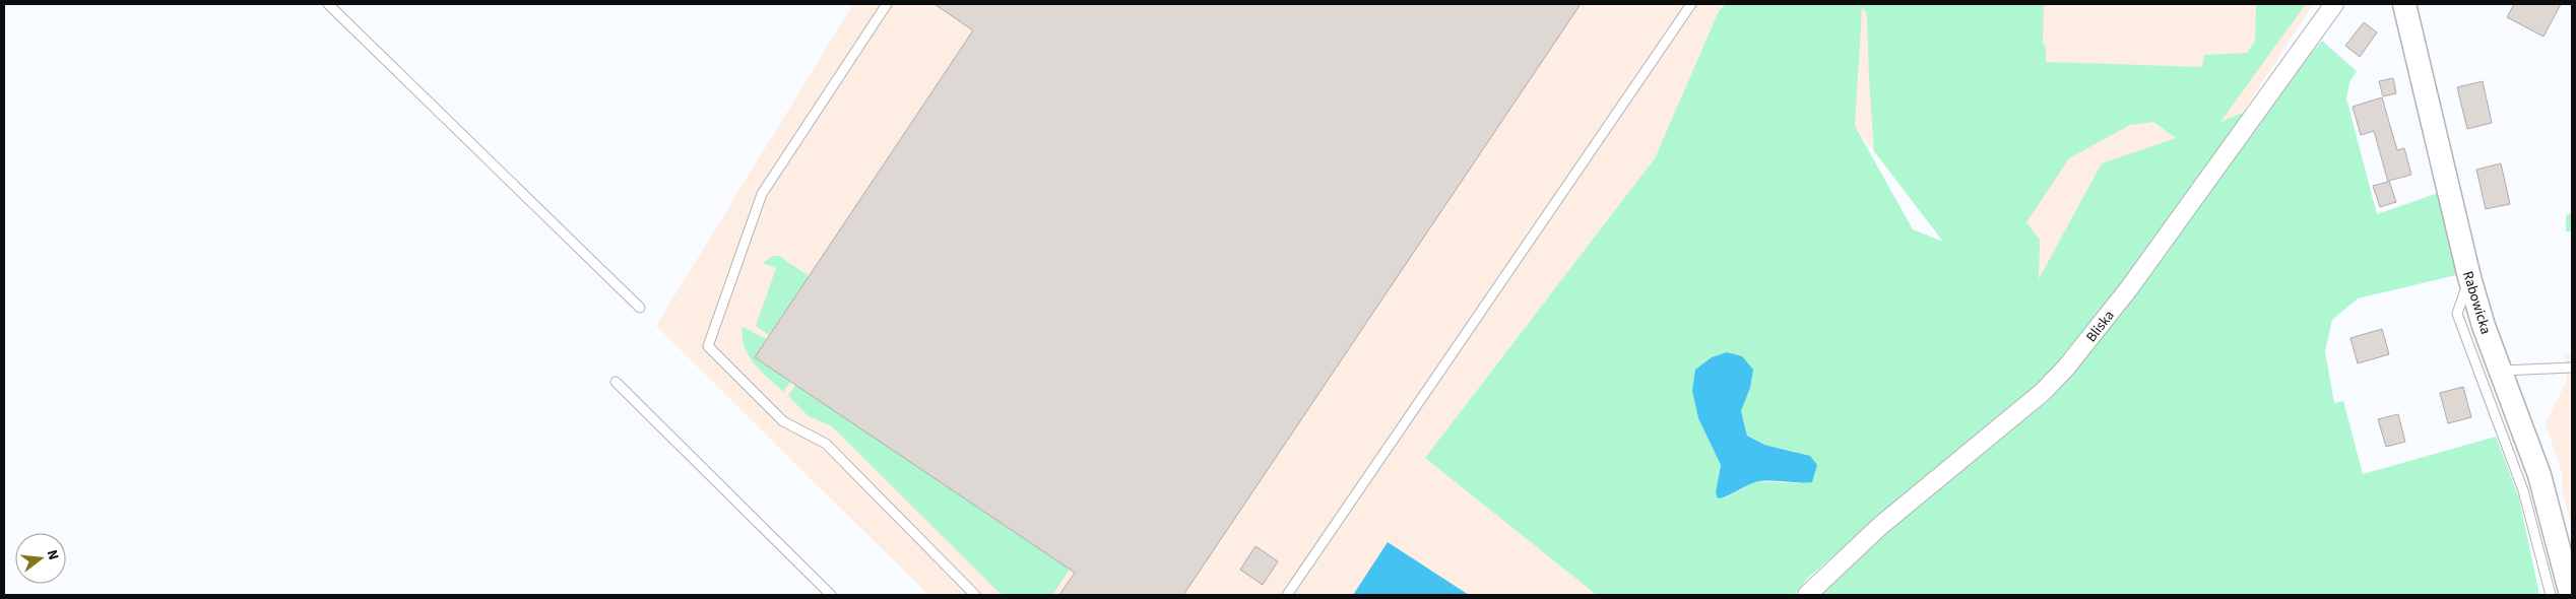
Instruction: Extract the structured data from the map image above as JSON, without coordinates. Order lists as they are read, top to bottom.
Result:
{
  "streets": {
    "street": ["Rabowicka", "Bliska"]
  },
  "north": "right"
}
